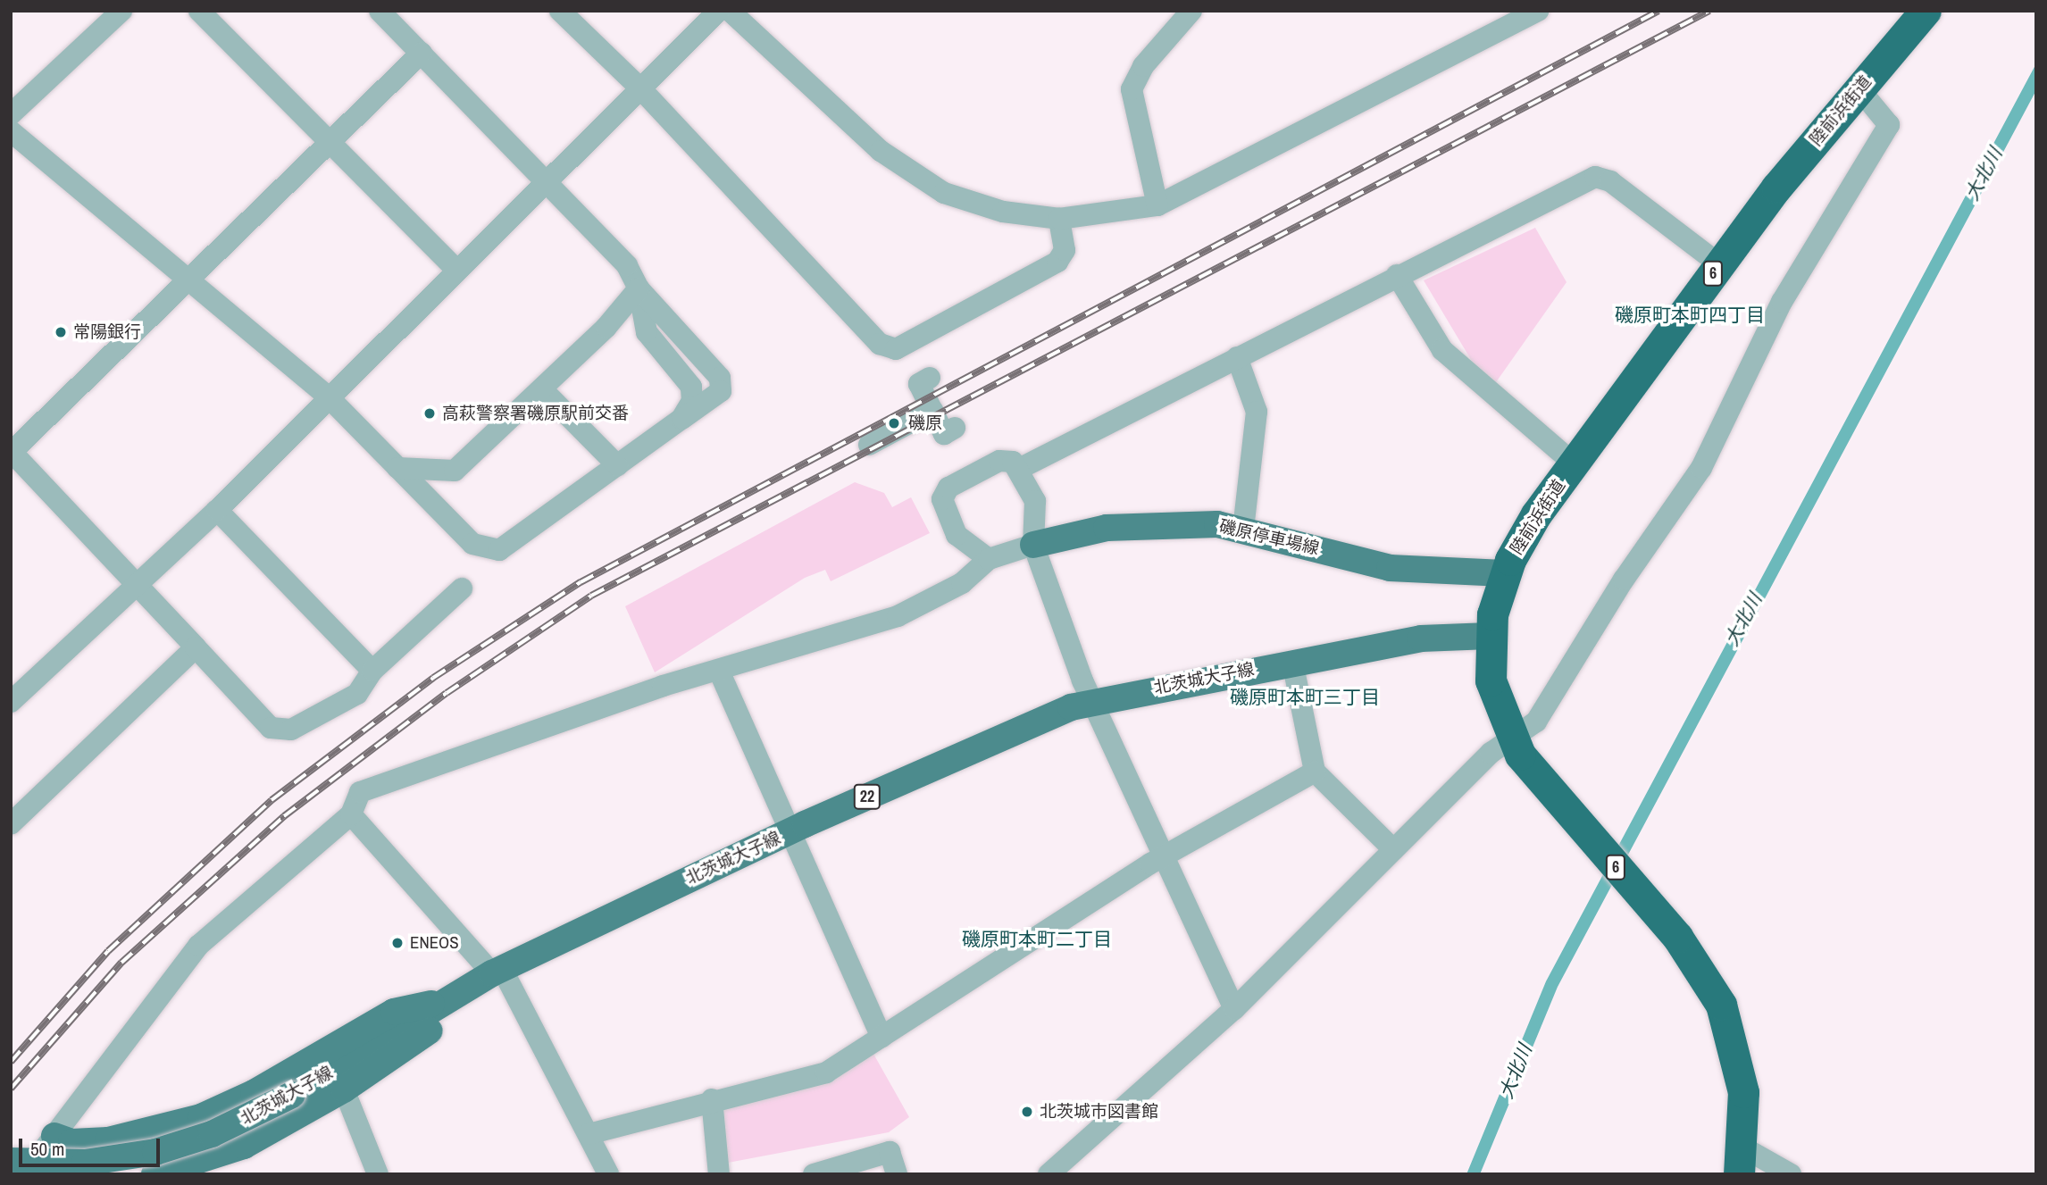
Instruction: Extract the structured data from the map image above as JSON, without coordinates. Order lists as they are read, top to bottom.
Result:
{
  "streets": {
    "highway": ["陸前浜街道", "6"],
    "main road": ["磯原停車場線", "北茨城大子線", "22"]
  },
  "crossings": [
    ["陸前浜街道", "磯原停車場線"],
    ["陸前浜街道", "北茨城大子線"]
  ],
  "districts": ["磯原町本町四丁目", "磯原町本町三丁目", "磯原町本町二丁目"],
  "water": ["大北川"],
  "places": [
    "常陽銀行",
    "高萩警察署磯原駅前交番",
    "磯原",
    "ENEOS",
    "北茨城市図書館"
  ],
  "scale_bar": "50 m"
}
